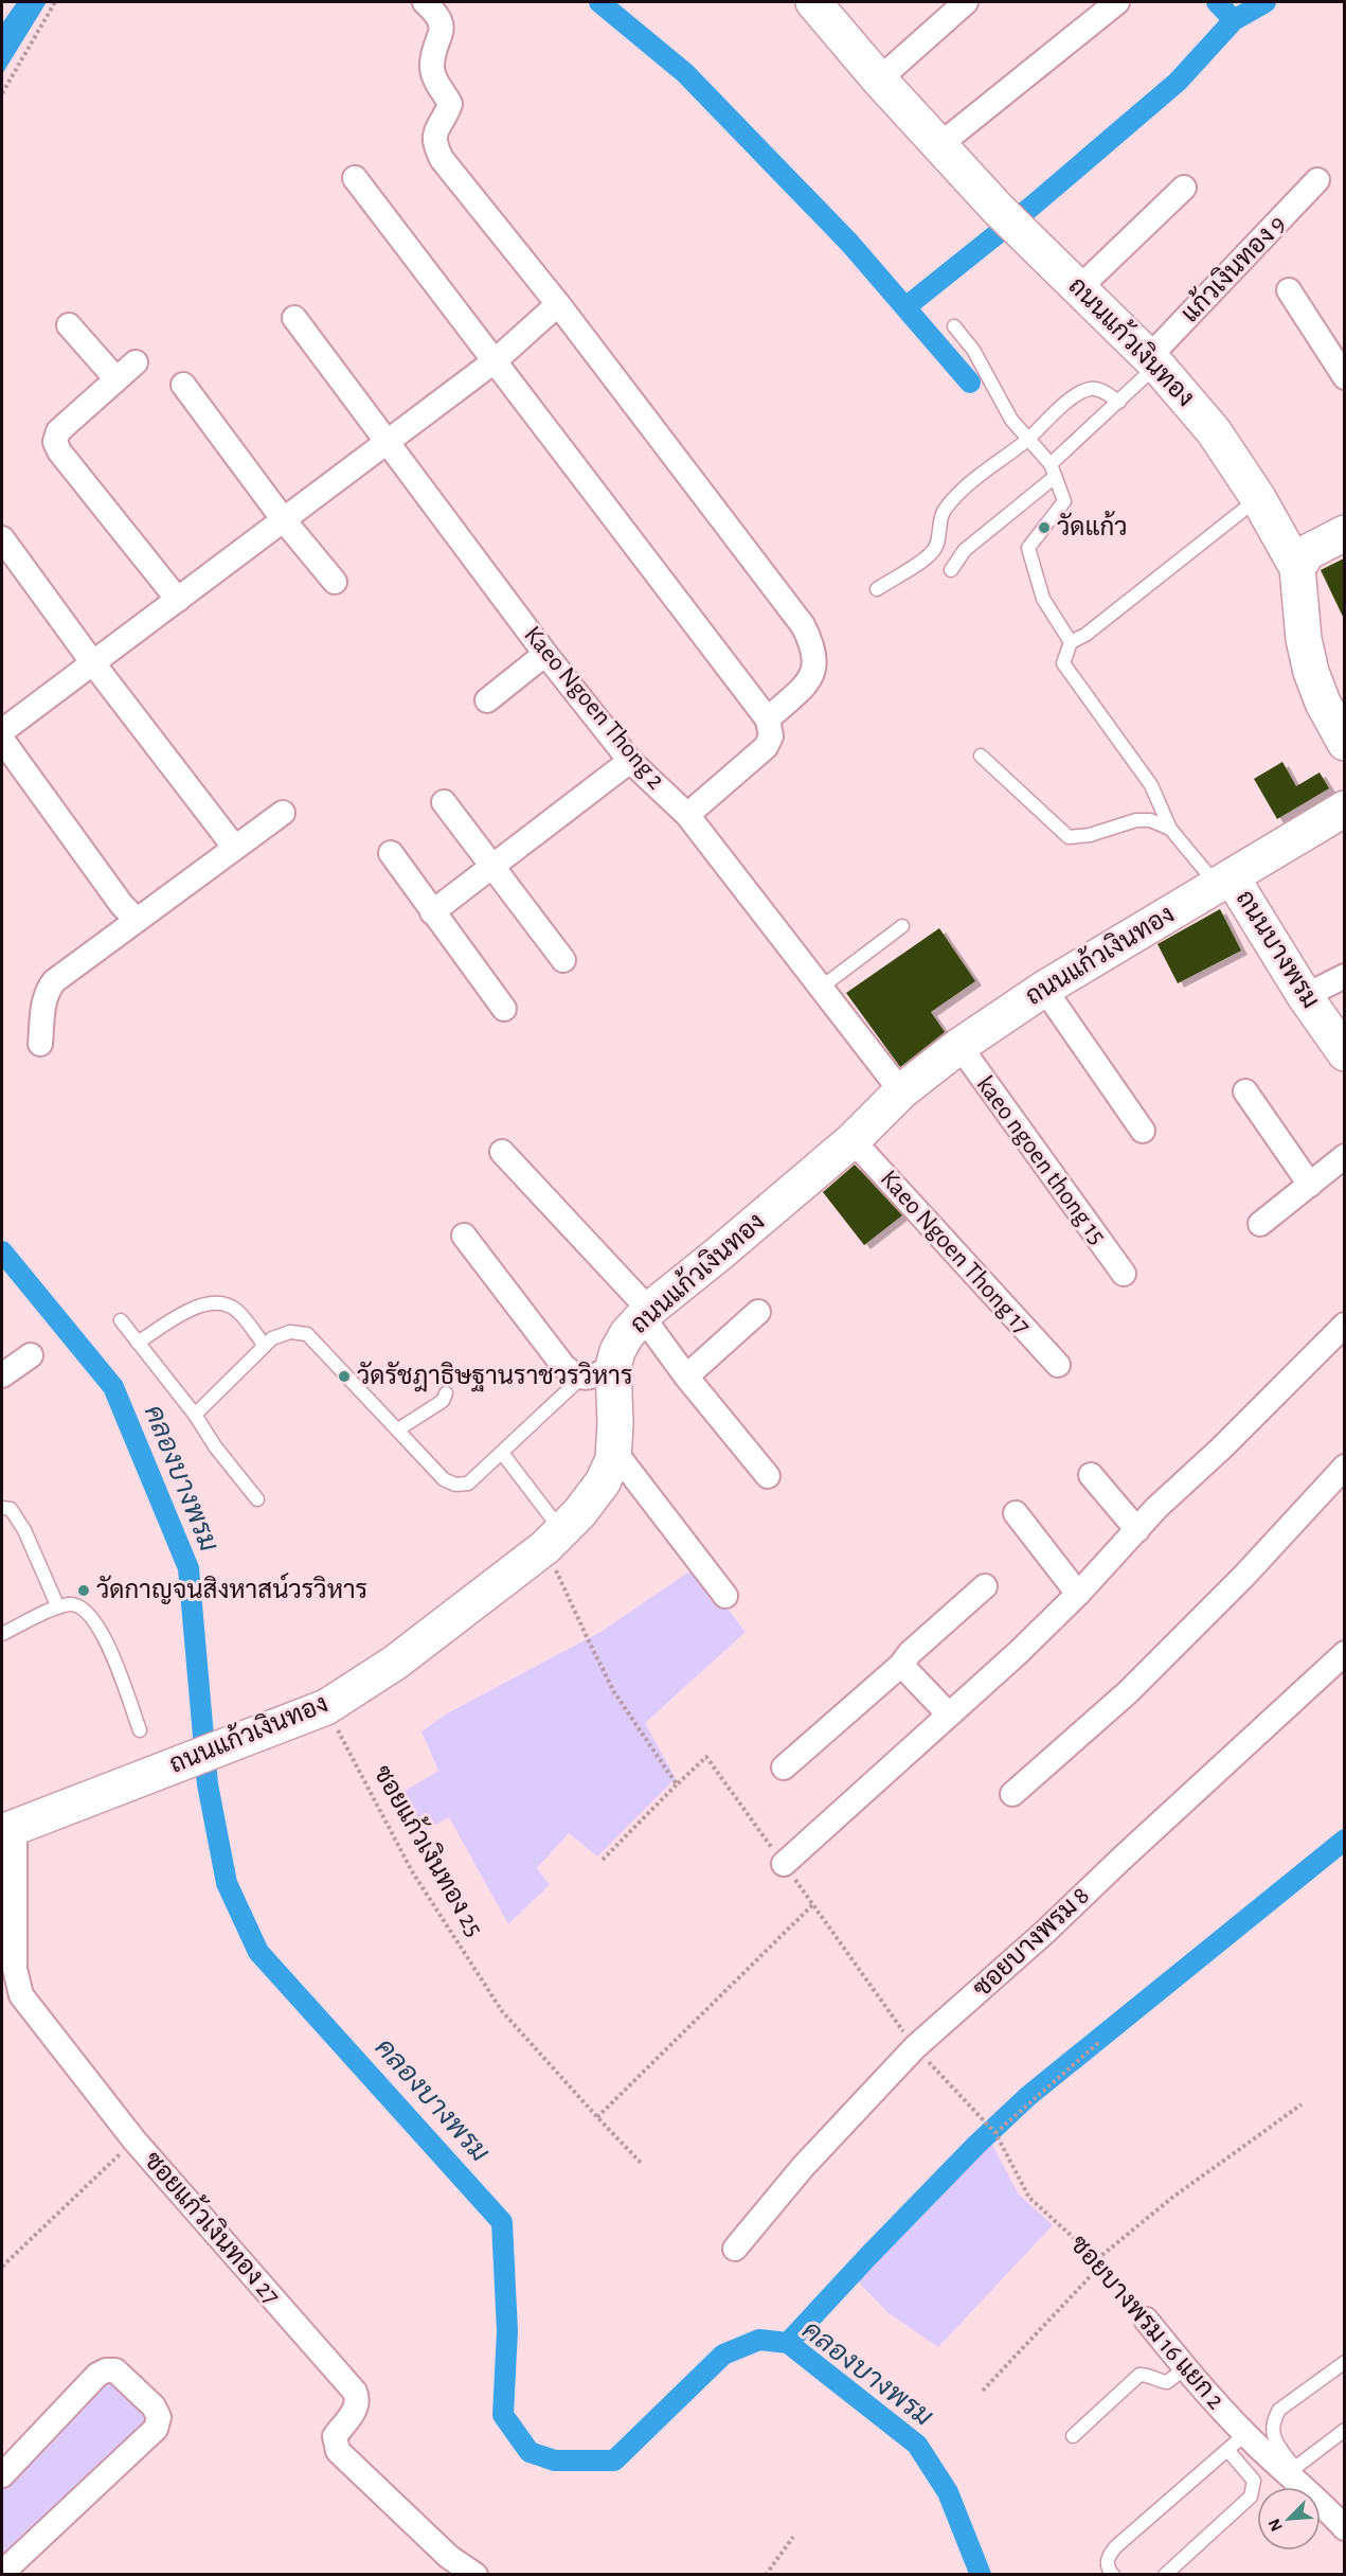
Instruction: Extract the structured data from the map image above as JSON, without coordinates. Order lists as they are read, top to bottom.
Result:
{
  "streets": {
    "street": [
      "แก้วเงินทอง 9",
      "ถนนแก้วเงินทอง",
      "Kaeo Ngoen Thong 2",
      "ถนนบางพรม",
      "kaeo ngoen thong 15",
      "Kaeo Ngoen Thong 17",
      "ซอยบางพรม 8",
      "ซอยแก้วเงินทอง 27",
      "ซอยบางพรม 16 แยก 2"
    ],
    "path": ["ซอยแก้วเงินทอง 25"]
  },
  "crossings": [
    ["แก้วเงินทอง 9", "ถนนแก้วเงินทอง"],
    ["ถนนแก้วเงินทอง", "Kaeo Ngoen Thong 2"],
    ["ถนนแก้วเงินทอง", "ถนนบางพรม"],
    ["ถนนแก้วเงินทอง", "kaeo ngoen thong 15"],
    ["ถนนแก้วเงินทอง", "Kaeo Ngoen Thong 17"],
    ["ถนนแก้วเงินทอง", "ซอยแก้วเงินทอง 25"],
    ["ถนนแก้วเงินทอง", "ซอยแก้วเงินทอง 27"],
    ["ซอยบางพรม 8", "ซอยบางพรม 16 แยก 2"]
  ],
  "water": ["คลองบางพรม"],
  "places": ["วัดแก้ว", "วัดรัชฎาธิษฐานราชวรวิหาร", "วัดกาญจนสิงหาสน์วรวิหาร"],
  "north": "bottom left"
}
